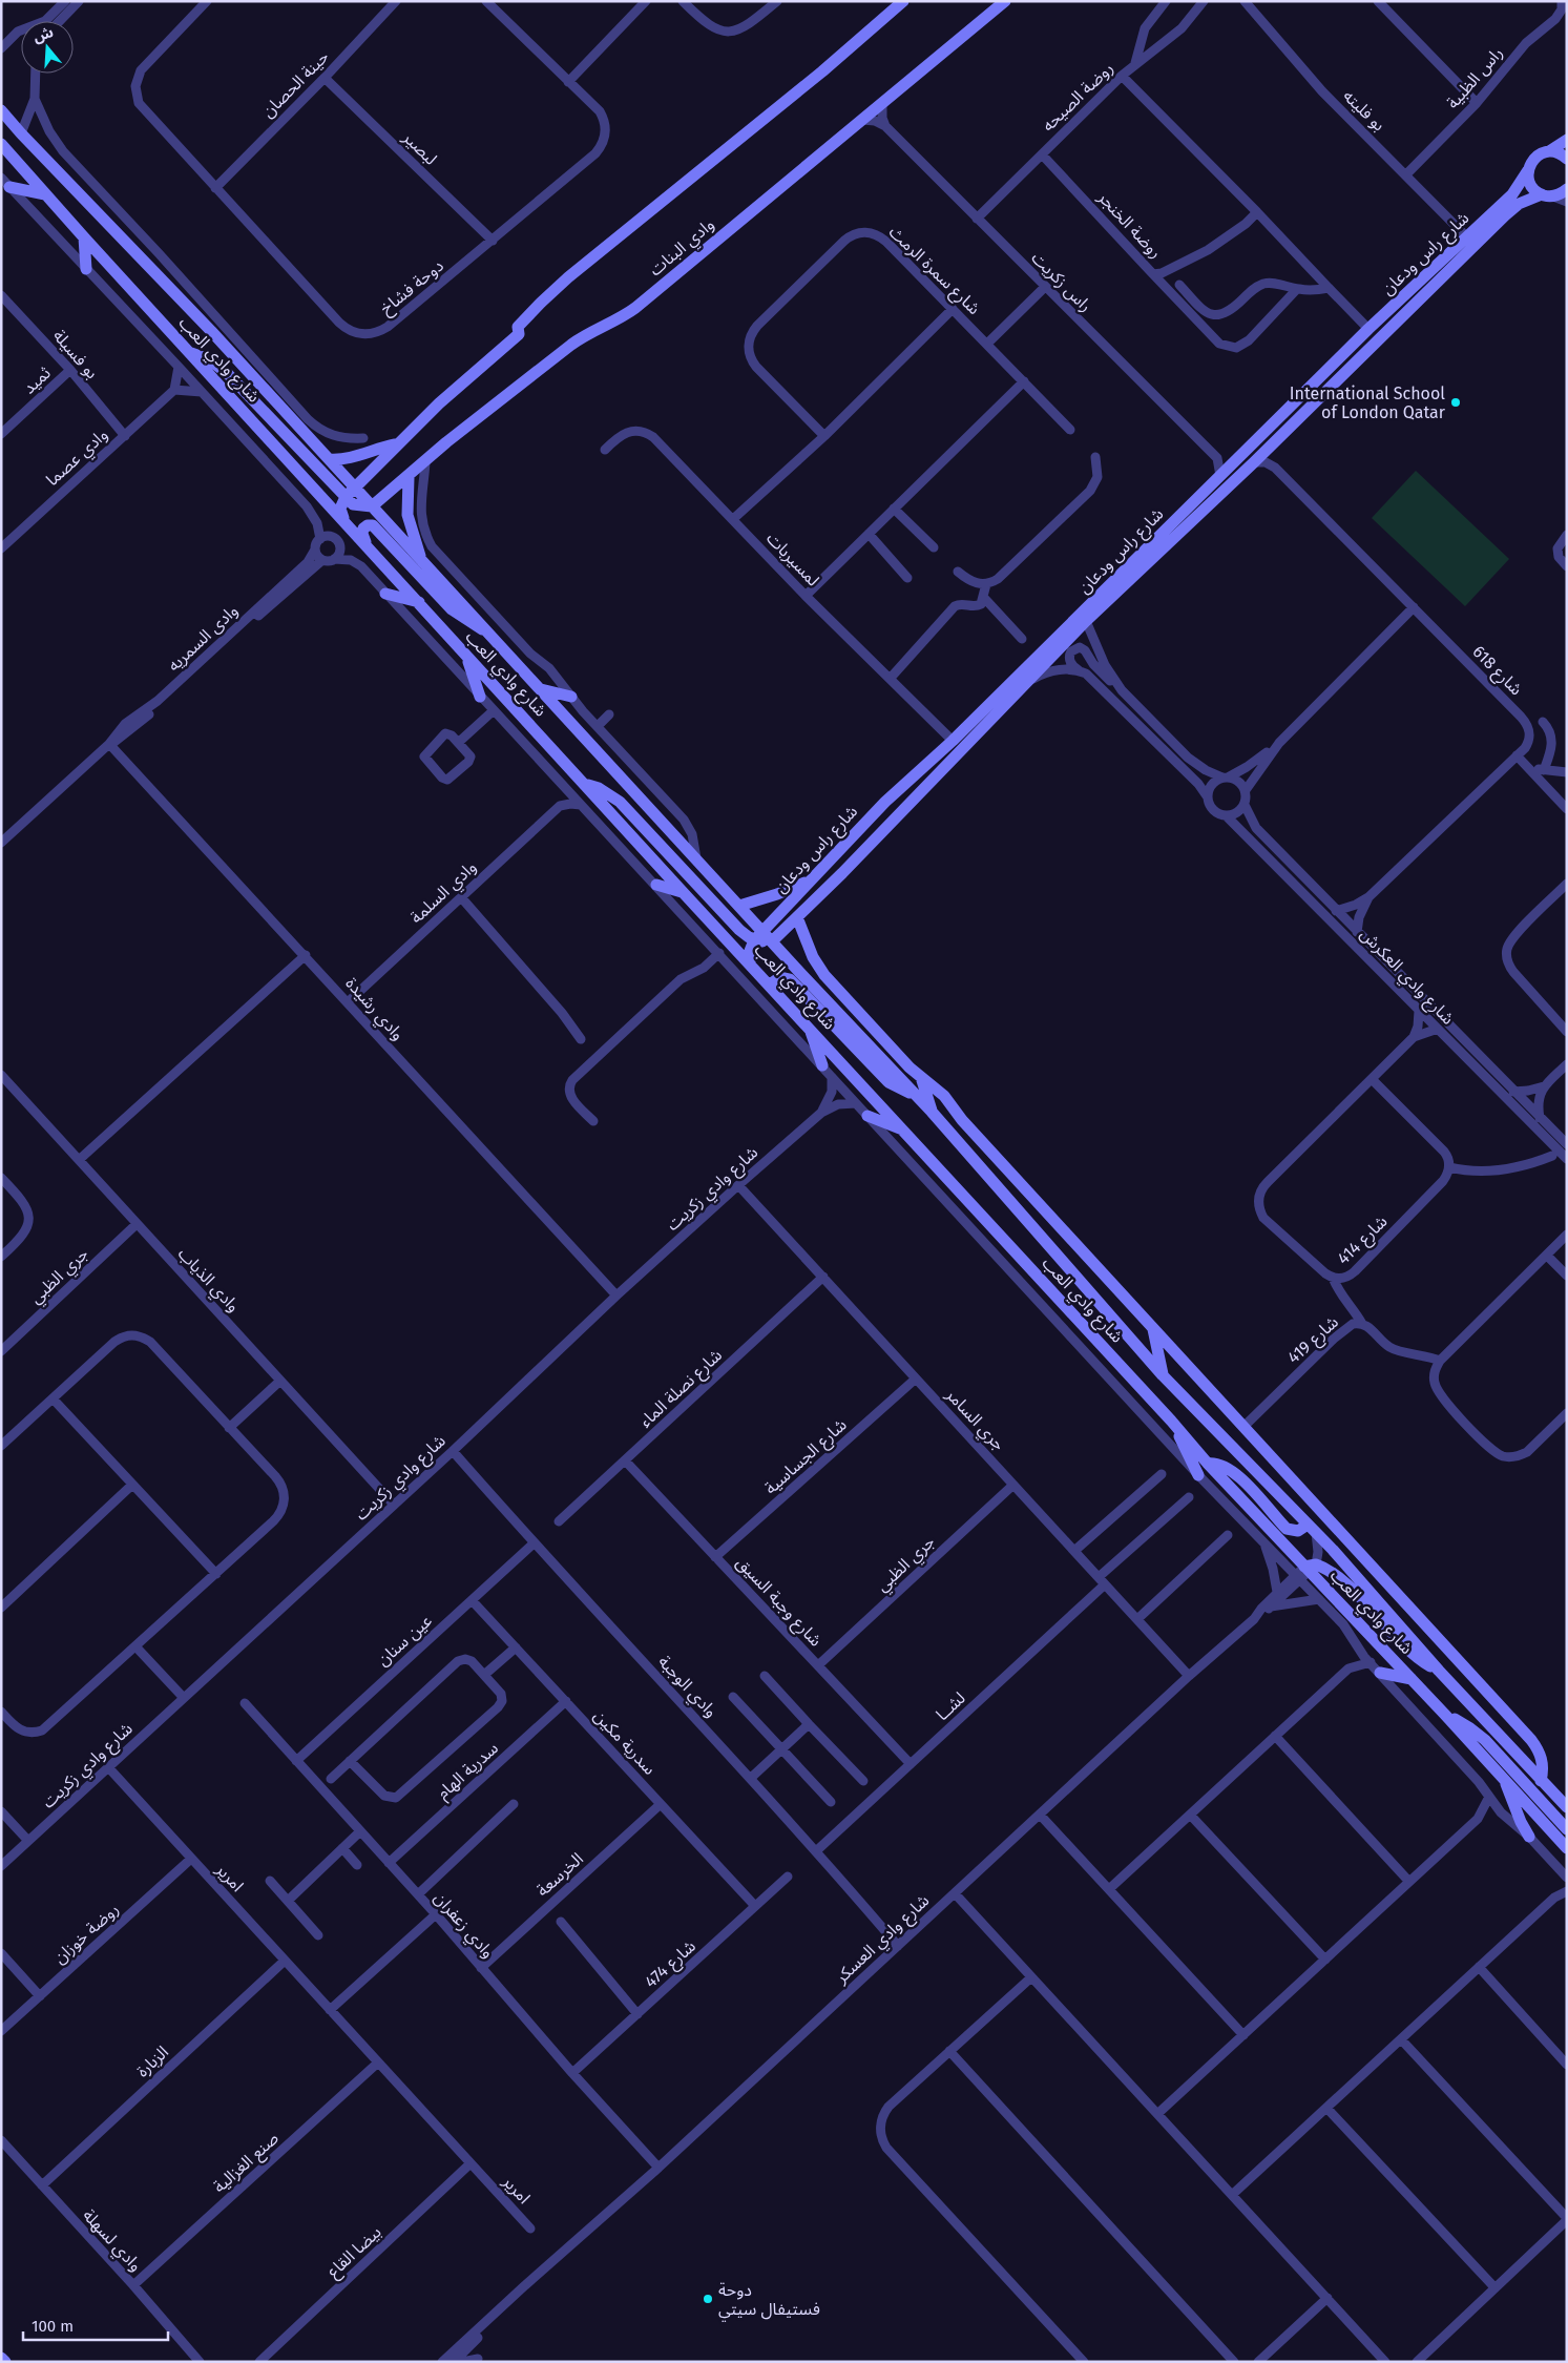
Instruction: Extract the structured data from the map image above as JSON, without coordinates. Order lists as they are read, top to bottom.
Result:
{
  "streets": {
    "street": [
      "راس الظبية",
      "حينة الحصان",
      "روضة الصيحه",
      "بو فليته",
      "لبصير",
      "روضة الخنجر",
      "وادي البنات",
      "شارع راس ودعان",
      "شارع سمرة الرمث",
      "راس زكريت",
      "دوحة فشاخ",
      "بو فسيلة",
      "شارع وادي العب",
      "ثميد",
      "وادي عصما",
      "لمسيربات",
      "وادى السمريه",
      "شارع 618",
      "وادي السلمة",
      "شارع وادي العكرش",
      "وادي رشيدة",
      "شارع وادي زكريت",
      "شارع 414",
      "جري الظبي",
      "وادي الذياب",
      "شارع 419",
      "شارع نصلة الماء",
      "جري السامر",
      "شارع الجساسية",
      "شارع وجبة السيق",
      "عين سنان",
      "وادي الوجبة",
      "لشــا",
      "سدرية مكين",
      "سدرية الهام",
      "الخرسعة",
      "امرير",
      "وادي زعفران",
      "روضة خوزان",
      "شارع وادي العسكر",
      "شارع 474",
      "الزبارة",
      "صنع الغزالية",
      "وادي لسهلة",
      "بيضا القاع"
    ]
  },
  "crossings": [
    ["راس الظبية", "بو فليته"],
    ["حينة الحصان", "لبصير"],
    ["حينة الحصان", "دوحة فشاخ"],
    ["روضة الصيحه", "روضة الخنجر"],
    ["روضة الصيحه", "راس زكريت"],
    ["بو فليته", "شارع راس ودعان"],
    ["لبصير", "دوحة فشاخ"],
    ["وادي البنات", "شارع وادي العب"],
    ["شارع راس ودعان", "شارع وادي العب"],
    ["شارع راس ودعان", "لمسيربات"],
    ["بو فسيلة", "ثميد"],
    ["بو فسيلة", "وادي عصما"],
    ["شارع وادي العب", "شارع 419"],
    ["شارع وادي العب", "شارع وادي العسكر"],
    ["وادى السمريه", "وادي رشيدة"],
    ["شارع 618", "شارع وادي العكرش"],
    ["وادي السلمة", "وادي رشيدة"],
    ["شارع وادي العكرش", "شارع 414"],
    ["وادي رشيدة", "شارع وادي زكريت"],
    ["شارع وادي زكريت", "وادي الذياب"],
    ["شارع وادي زكريت", "جري السامر"],
    ["شارع وادي زكريت", "وادي الوجبة"],
    ["شارع وادي زكريت", "امرير"],
    ["جري الظبي", "وادي الذياب"],
    ["جري الظبي", "جري السامر"],
    ["جري الظبي", "شارع وجبة السيق"],
    ["شارع نصلة الماء", "جري السامر"],
    ["شارع نصلة الماء", "شارع وجبة السيق"],
    ["جري السامر", "شارع الجساسية"],
    ["جري السامر", "لشــا"],
    ["جري السامر", "شارع وادي العسكر"],
    ["شارع الجساسية", "شارع وجبة السيق"],
    ["شارع وجبة السيق", "لشــا"],
    ["عين سنان", "وادي الوجبة"],
    ["عين سنان", "سدرية مكين"],
    ["عين سنان", "وادي زعفران"],
    ["وادي الوجبة", "لشــا"],
    ["وادي الوجبة", "شارع وادي العسكر"],
    ["سدرية مكين", "سدرية الهام"],
    ["سدرية مكين", "الخرسعة"],
    ["سدرية مكين", "شارع 474"],
    ["سدرية الهام", "وادي زعفران"],
    ["الخرسعة", "وادي زعفران"],
    ["امرير", "روضة خوزان"],
    ["امرير", "الزبارة"],
    ["امرير", "صنع الغزالية"],
    ["امرير", "بيضا القاع"],
    ["وادي زعفران", "شارع وادي العسكر"],
    ["وادي زعفران", "شارع 474"],
    ["الزبارة", "وادي لسهلة"],
    ["صنع الغزالية", "وادي لسهلة"]
  ],
  "places": ["International School of London Qatar", "دوحة فستيفال سيتي"],
  "scale_bar": "100 m",
  "north": "top"
}
